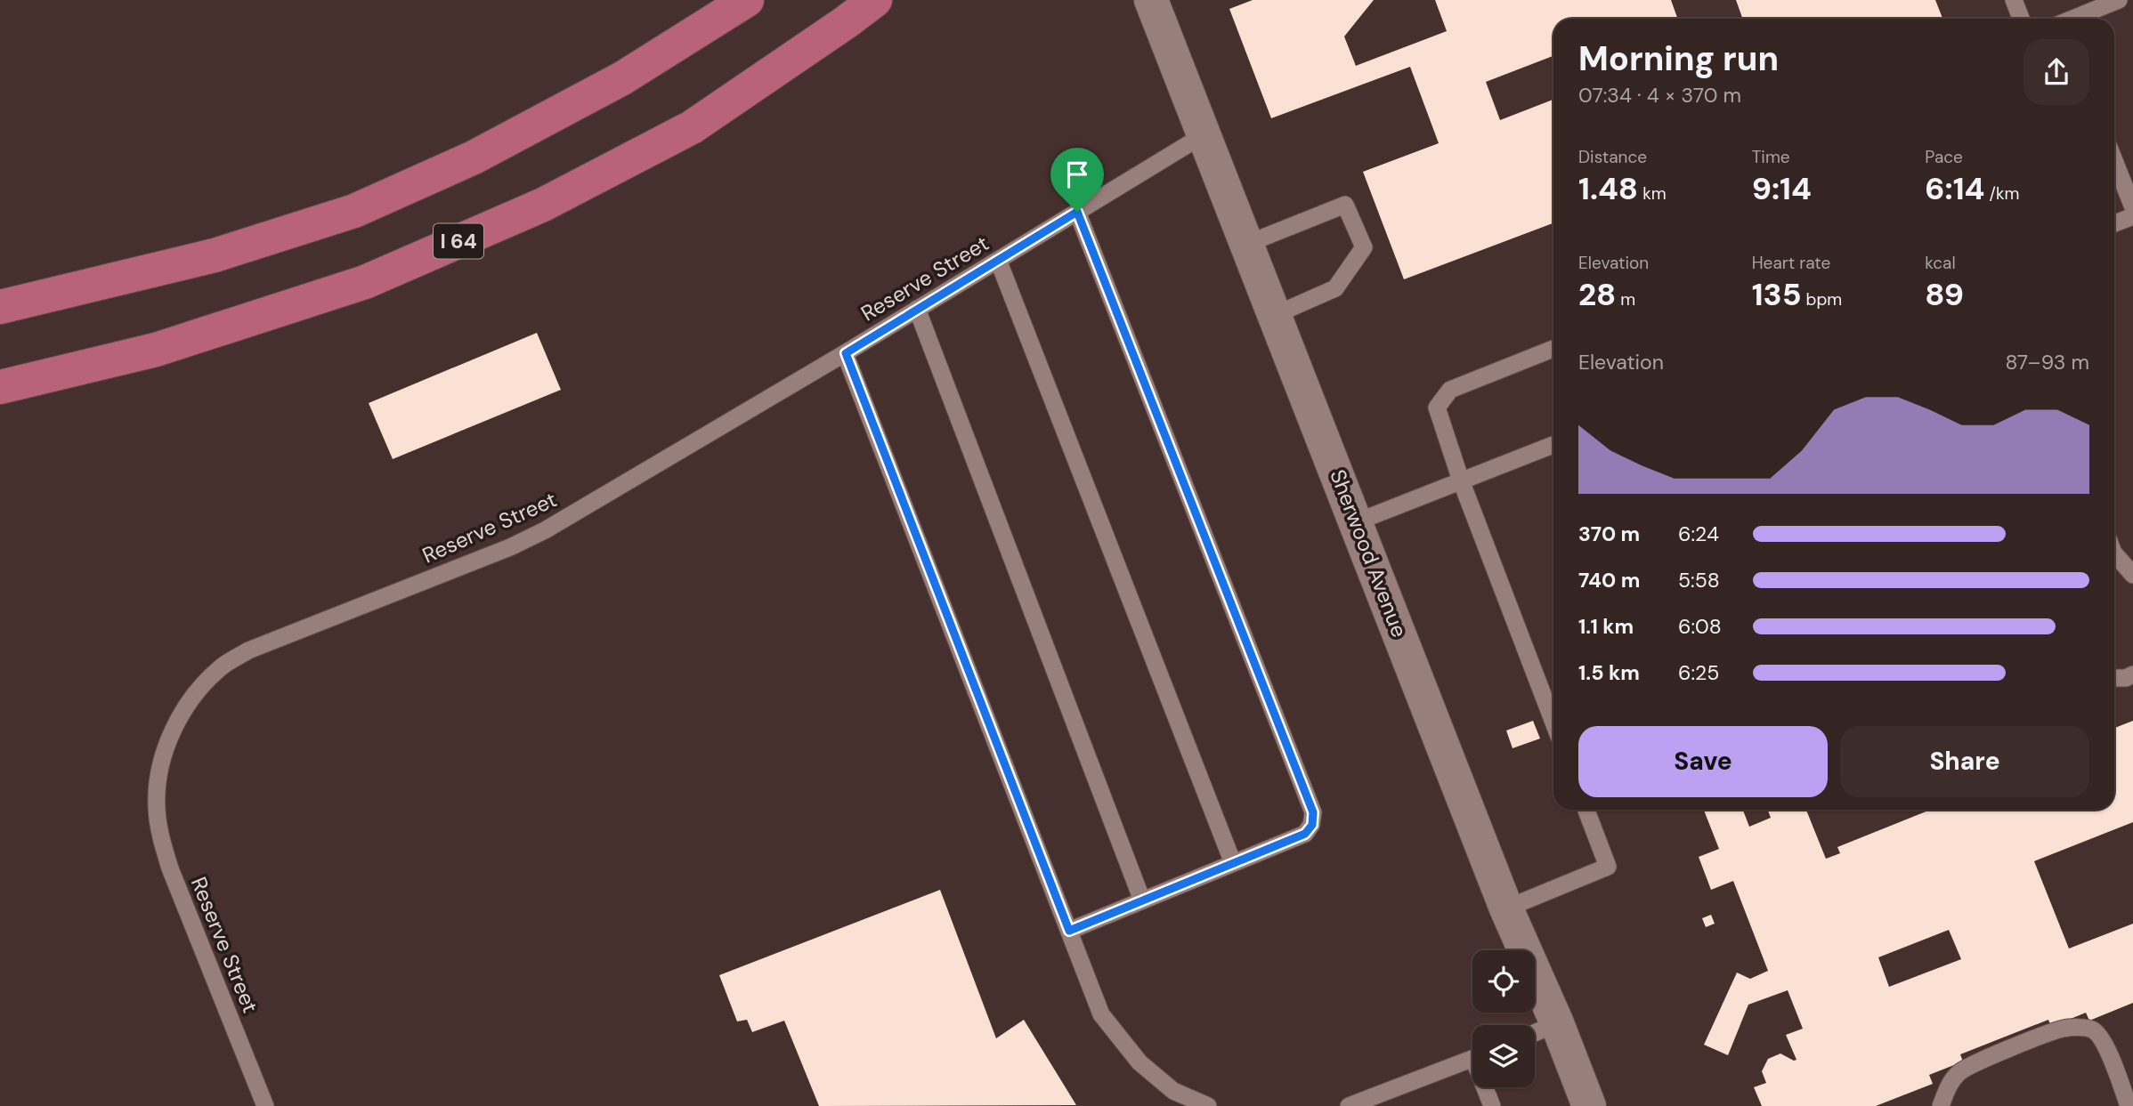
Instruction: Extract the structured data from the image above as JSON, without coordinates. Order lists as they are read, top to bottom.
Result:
{
  "streets": {
    "highway": ["I 64"],
    "street": ["Sherwood Avenue"],
    "lane": ["Reserve Street"]
  },
  "crossings": [
    ["Reserve Street", "Sherwood Avenue"]
  ],
  "page": {
    "heading": ["Morning run", "07:34 · 4 × 370 m"],
    "stats": [
      ["Distance", "1.48 km"],
      ["Time", "9:14"],
      ["Pace", "6:14 /km"],
      ["Elevation", "28 m"],
      ["Heart rate", "135 bpm"],
      ["kcal", "89"]
    ],
    "chart": ["Elevation", "87–93 m"],
    "list": [
      {
        "name": "370 m",
        "note": "6:24"
      },
      {
        "name": "740 m",
        "note": "5:58"
      },
      {
        "name": "1.1 km",
        "note": "6:08"
      },
      {
        "name": "1.5 km",
        "note": "6:25"
      }
    ],
    "buttons": ["Save", "Share"]
  }
}
